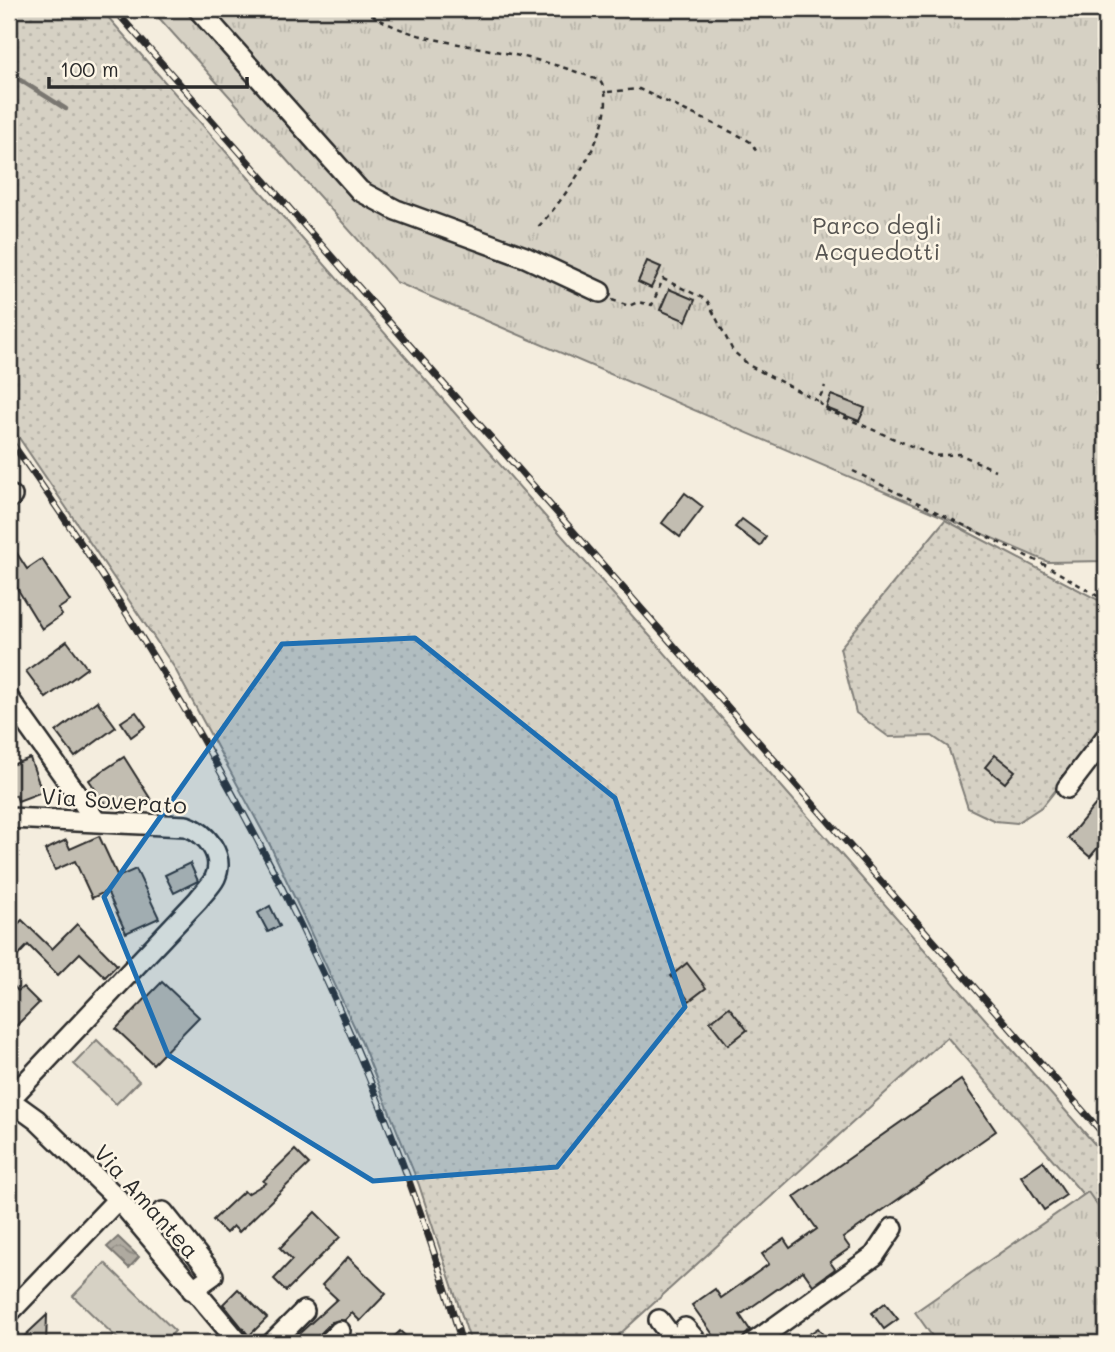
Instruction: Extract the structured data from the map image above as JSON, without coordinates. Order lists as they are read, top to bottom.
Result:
{
  "streets": {
    "street": ["Via Soverato", "Via Amantea"]
  },
  "crossings": [
    ["Via Soverato", "Via Amantea"]
  ],
  "parks": ["Parco degli Acquedotti"],
  "scale_bar": "100 m"
}
